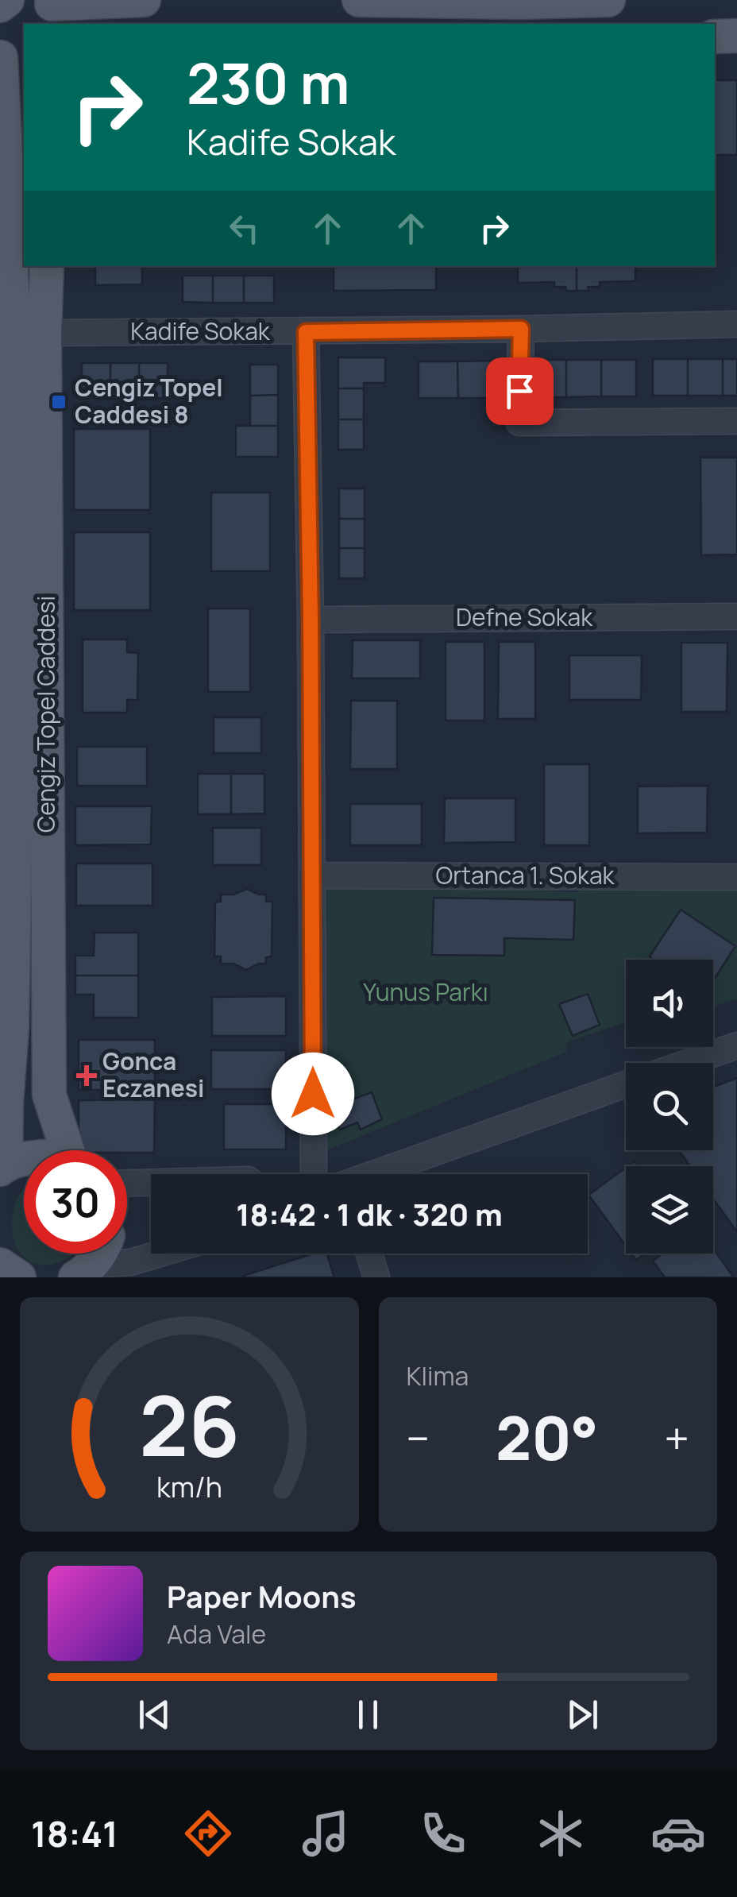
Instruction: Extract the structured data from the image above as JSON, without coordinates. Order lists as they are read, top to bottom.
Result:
{
  "streets": {
    "main road": ["Cengiz Topel Caddesi"],
    "street": ["Kadife Sokak", "Defne Sokak", "Ortanca 1. Sokak"]
  },
  "crossings": [
    ["Kadife Sokak", "Cengiz Topel Caddesi"]
  ],
  "parks": ["Yunus Parkı"],
  "places": {
    "transit": ["Cengiz Topel Caddesi 8"],
    "health": ["Gonca Eczanesi"]
  },
  "page": {
    "turn": ["230 m", "Kadife Sokak"],
    "limit": "30",
    "trip": "18:42 · 1 dk · 320 m",
    "tile": "Klima",
    "heat": ["−", "20°", "+"],
    "song": ["Paper Moons", "Ada Vale"],
    "tabs": "18:41",
    "gauge": ["26", "km/h"]
  }
}
